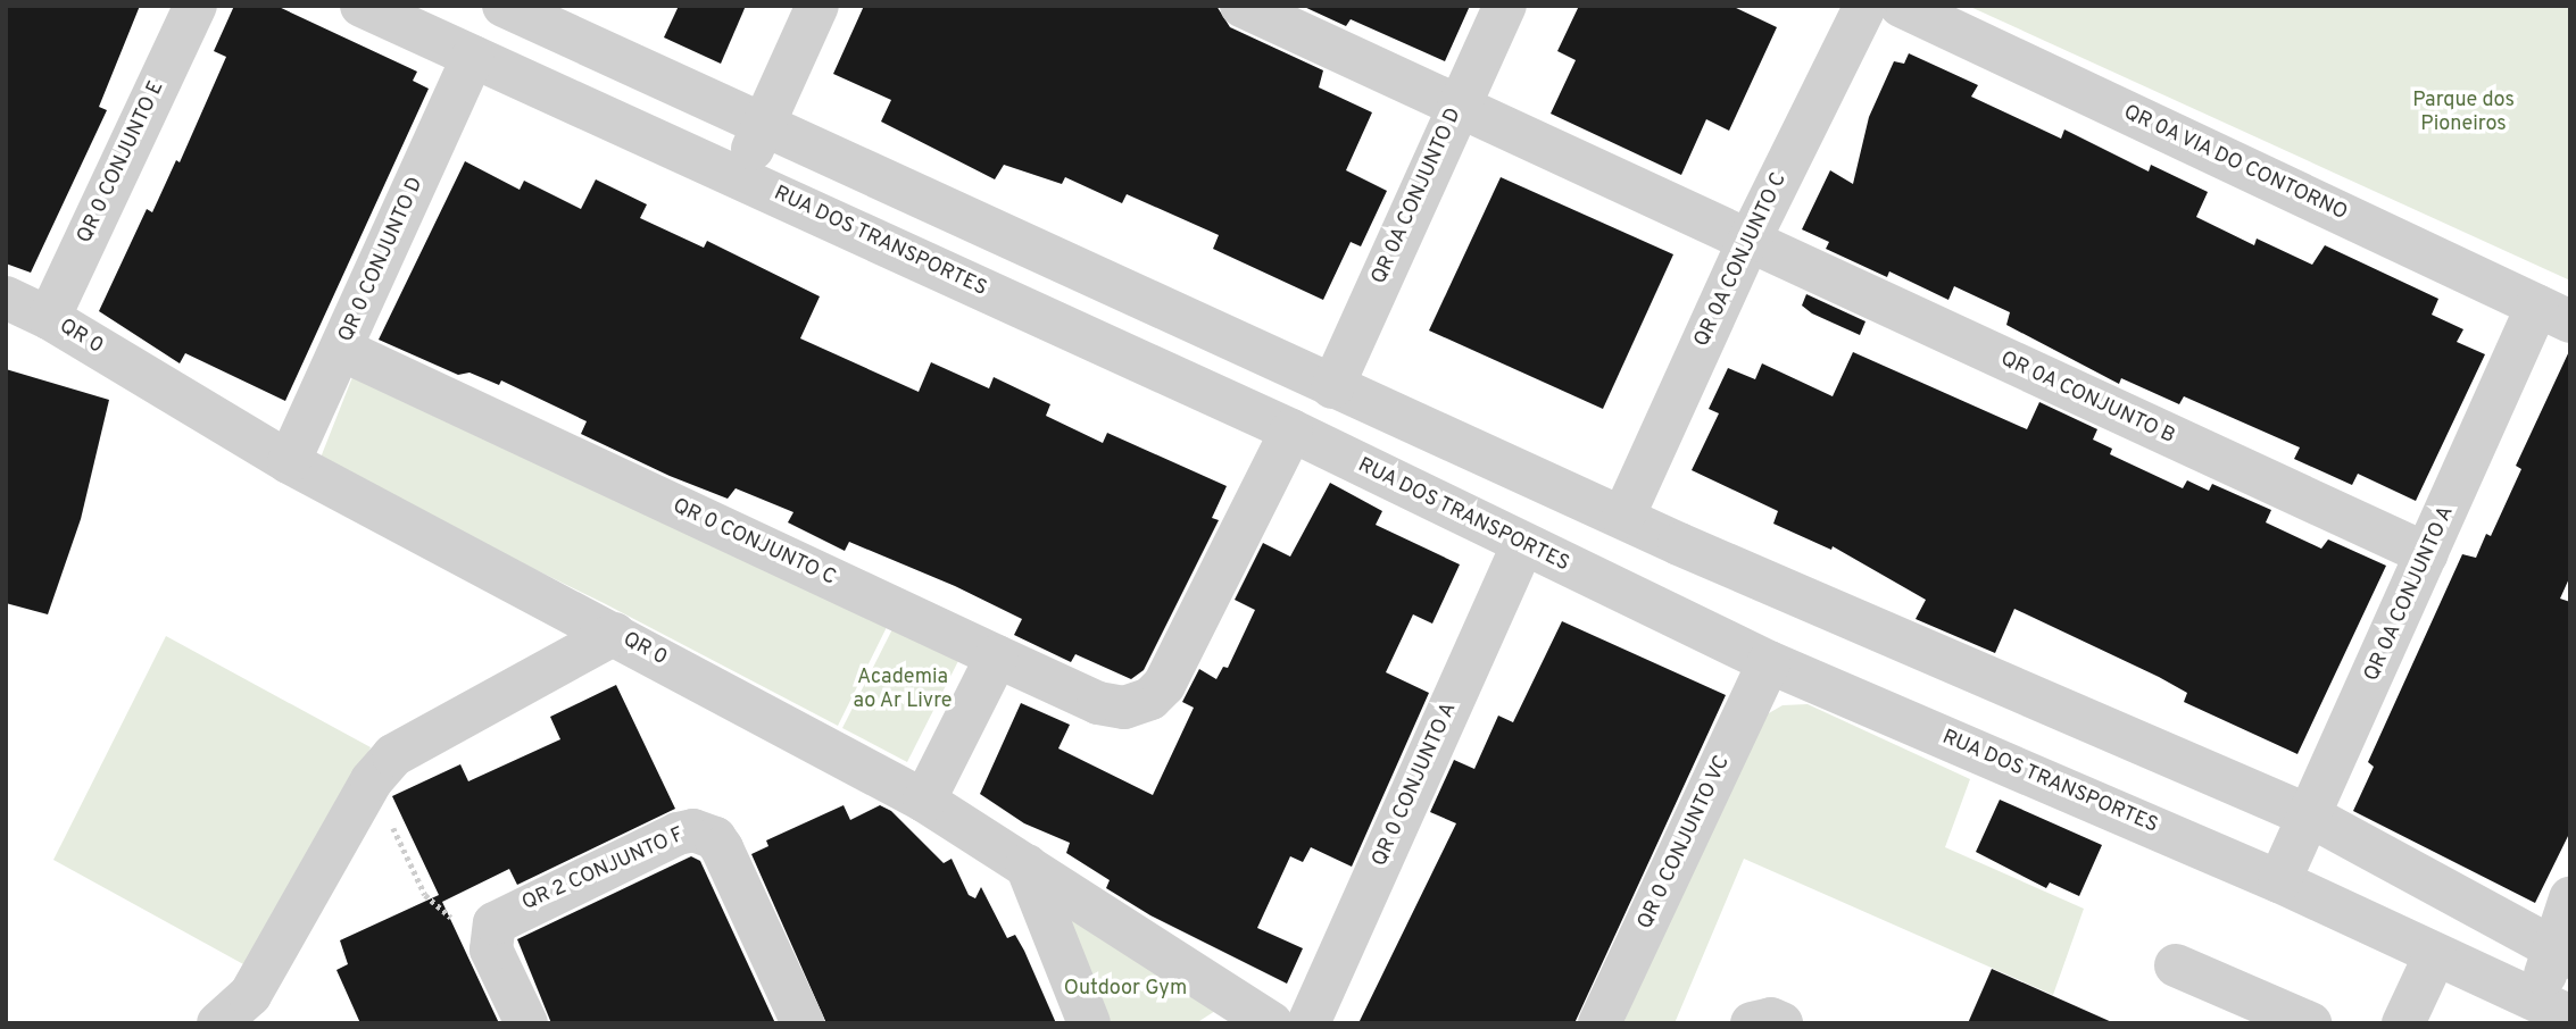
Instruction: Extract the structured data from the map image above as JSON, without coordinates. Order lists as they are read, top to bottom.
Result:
{
  "streets": {
    "street": [
      "QR 0 CONJUNTO E",
      "QR 0A VIA DO CONTORNO",
      "QR 0A CONJUNTO D",
      "RUA DOS TRANSPORTES",
      "QR 0 CONJUNTO D",
      "QR 0A CONJUNTO C",
      "QR 0",
      "QR 0A CONJUNTO B",
      "QR 0 CONJUNTO C",
      "QR 0A CONJUNTO A",
      "QR 0 CONJUNTO A",
      "QR 0 CONJUNTO VC",
      "QR 2 CONJUNTO F"
    ]
  },
  "crossings": [
    ["QR 0 CONJUNTO E", "QR 0"],
    ["QR 0A VIA DO CONTORNO", "QR 0A CONJUNTO A"],
    ["QR 0A CONJUNTO D", "QR 0A CONJUNTO B"],
    ["RUA DOS TRANSPORTES", "QR 0 CONJUNTO D"],
    ["RUA DOS TRANSPORTES", "QR 0 CONJUNTO C"],
    ["RUA DOS TRANSPORTES", "QR 0A CONJUNTO A"],
    ["RUA DOS TRANSPORTES", "QR 0 CONJUNTO A"],
    ["RUA DOS TRANSPORTES", "QR 0 CONJUNTO VC"],
    ["QR 0 CONJUNTO D", "QR 0"],
    ["QR 0 CONJUNTO D", "QR 0 CONJUNTO C"],
    ["QR 0A CONJUNTO C", "QR 0A CONJUNTO B"],
    ["QR 0A CONJUNTO B", "QR 0A CONJUNTO A"]
  ],
  "parks": ["Parque dos Pioneiros", "Academia ao Ar Livre", "Outdoor Gym"]
}
